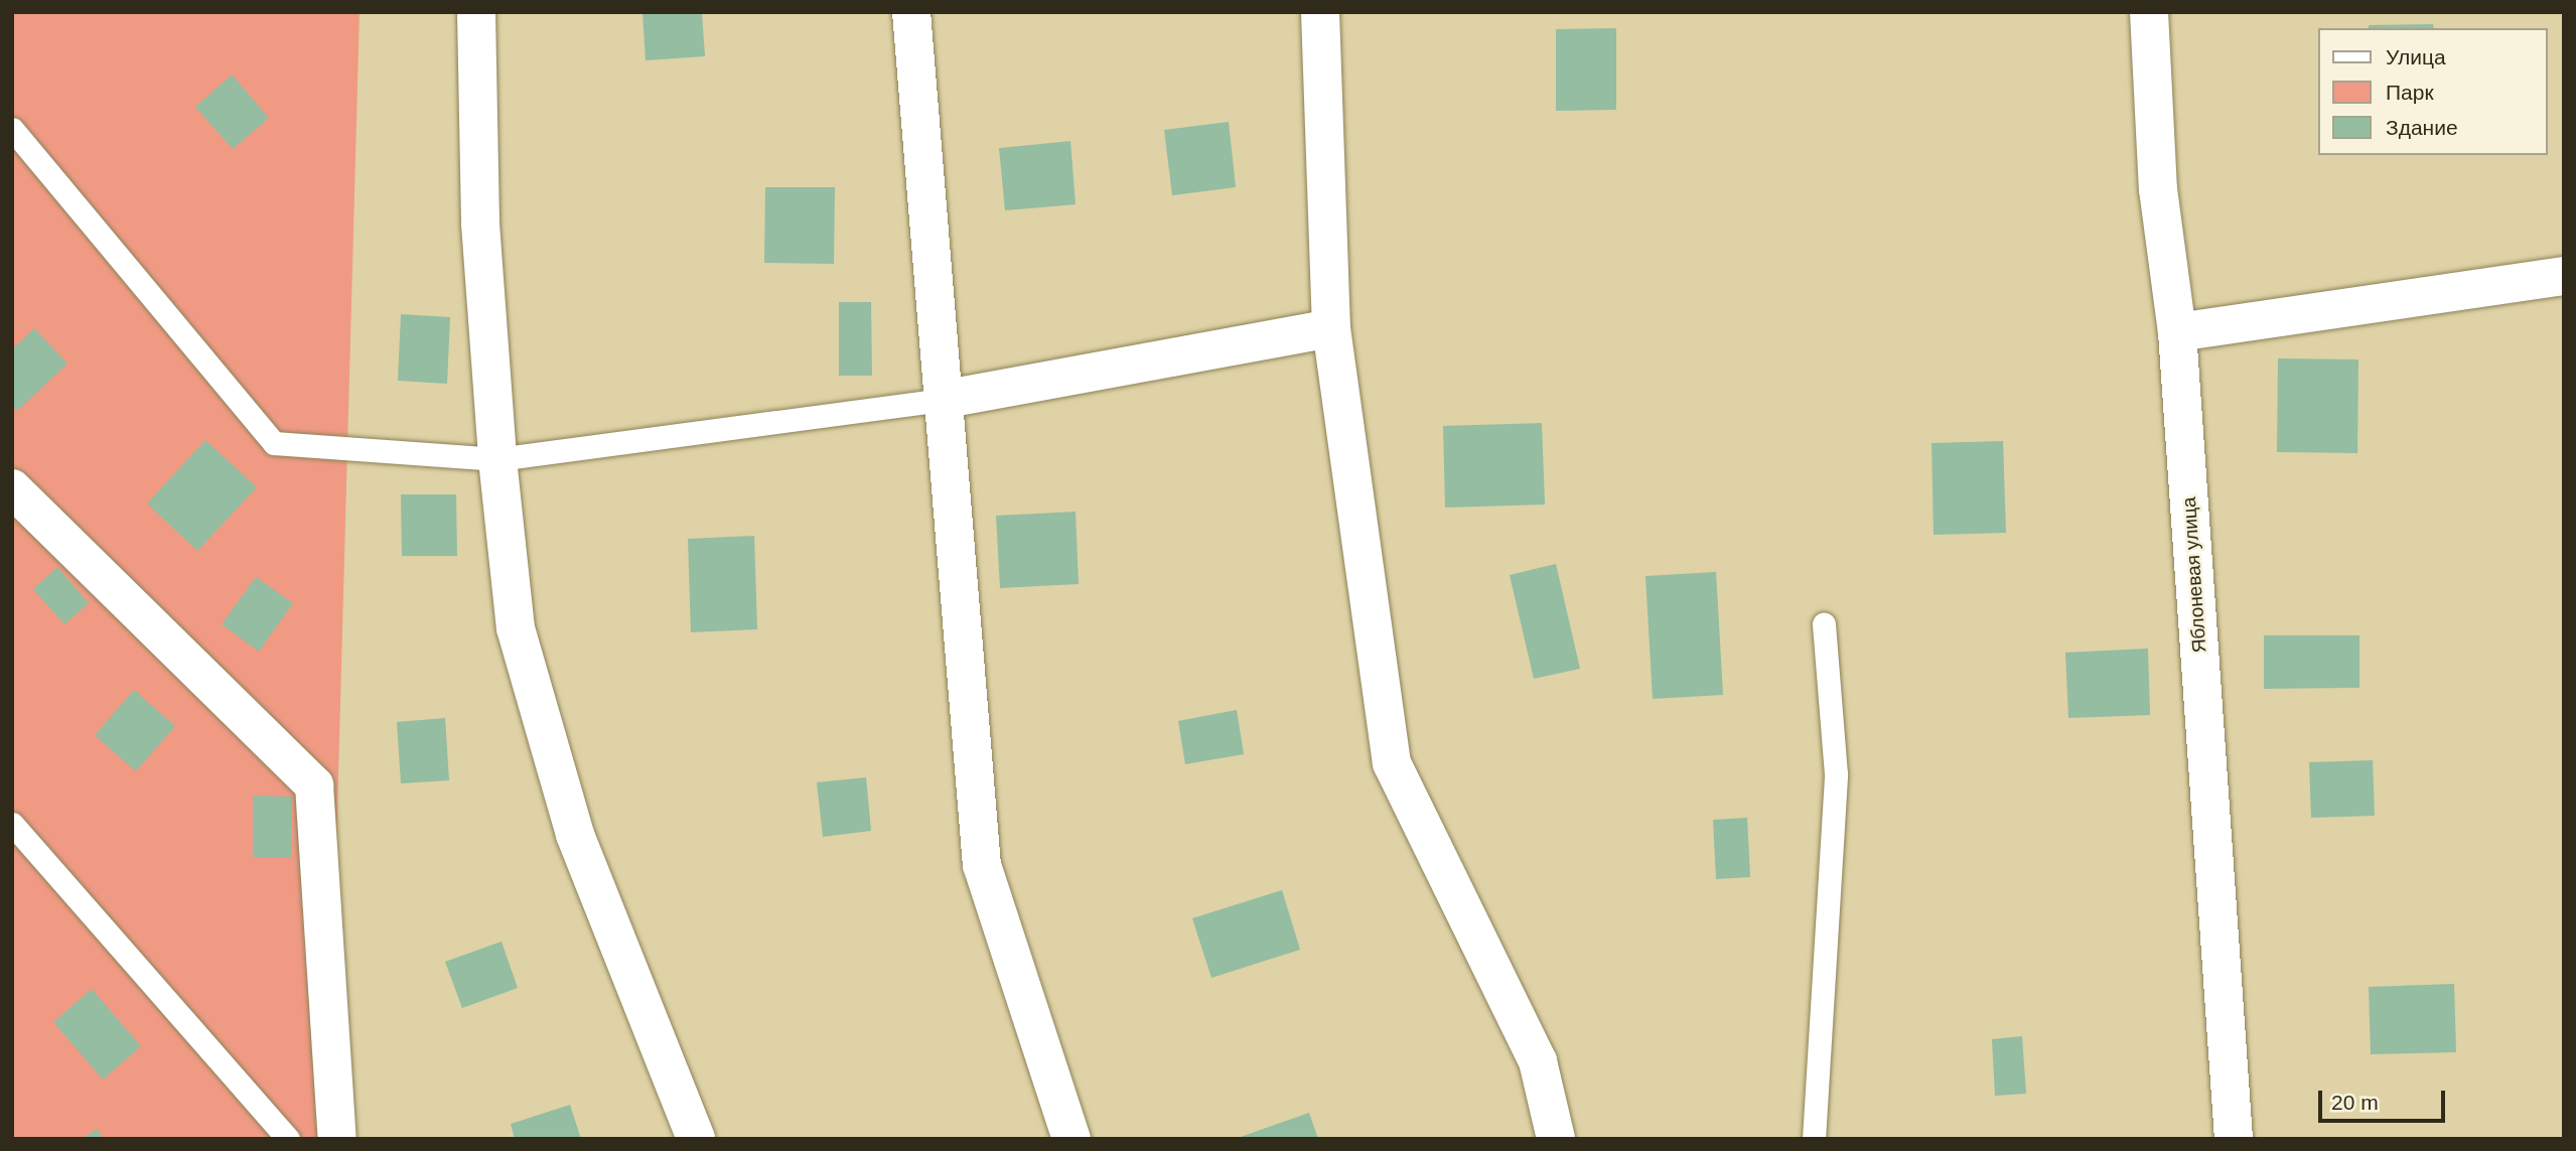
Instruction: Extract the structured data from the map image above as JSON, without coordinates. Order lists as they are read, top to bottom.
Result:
{
  "streets": {
    "street": ["Яблоневая улица"]
  },
  "legend": ["Улица", "Парк", "Здание"],
  "scale_bar": "20 m"
}
